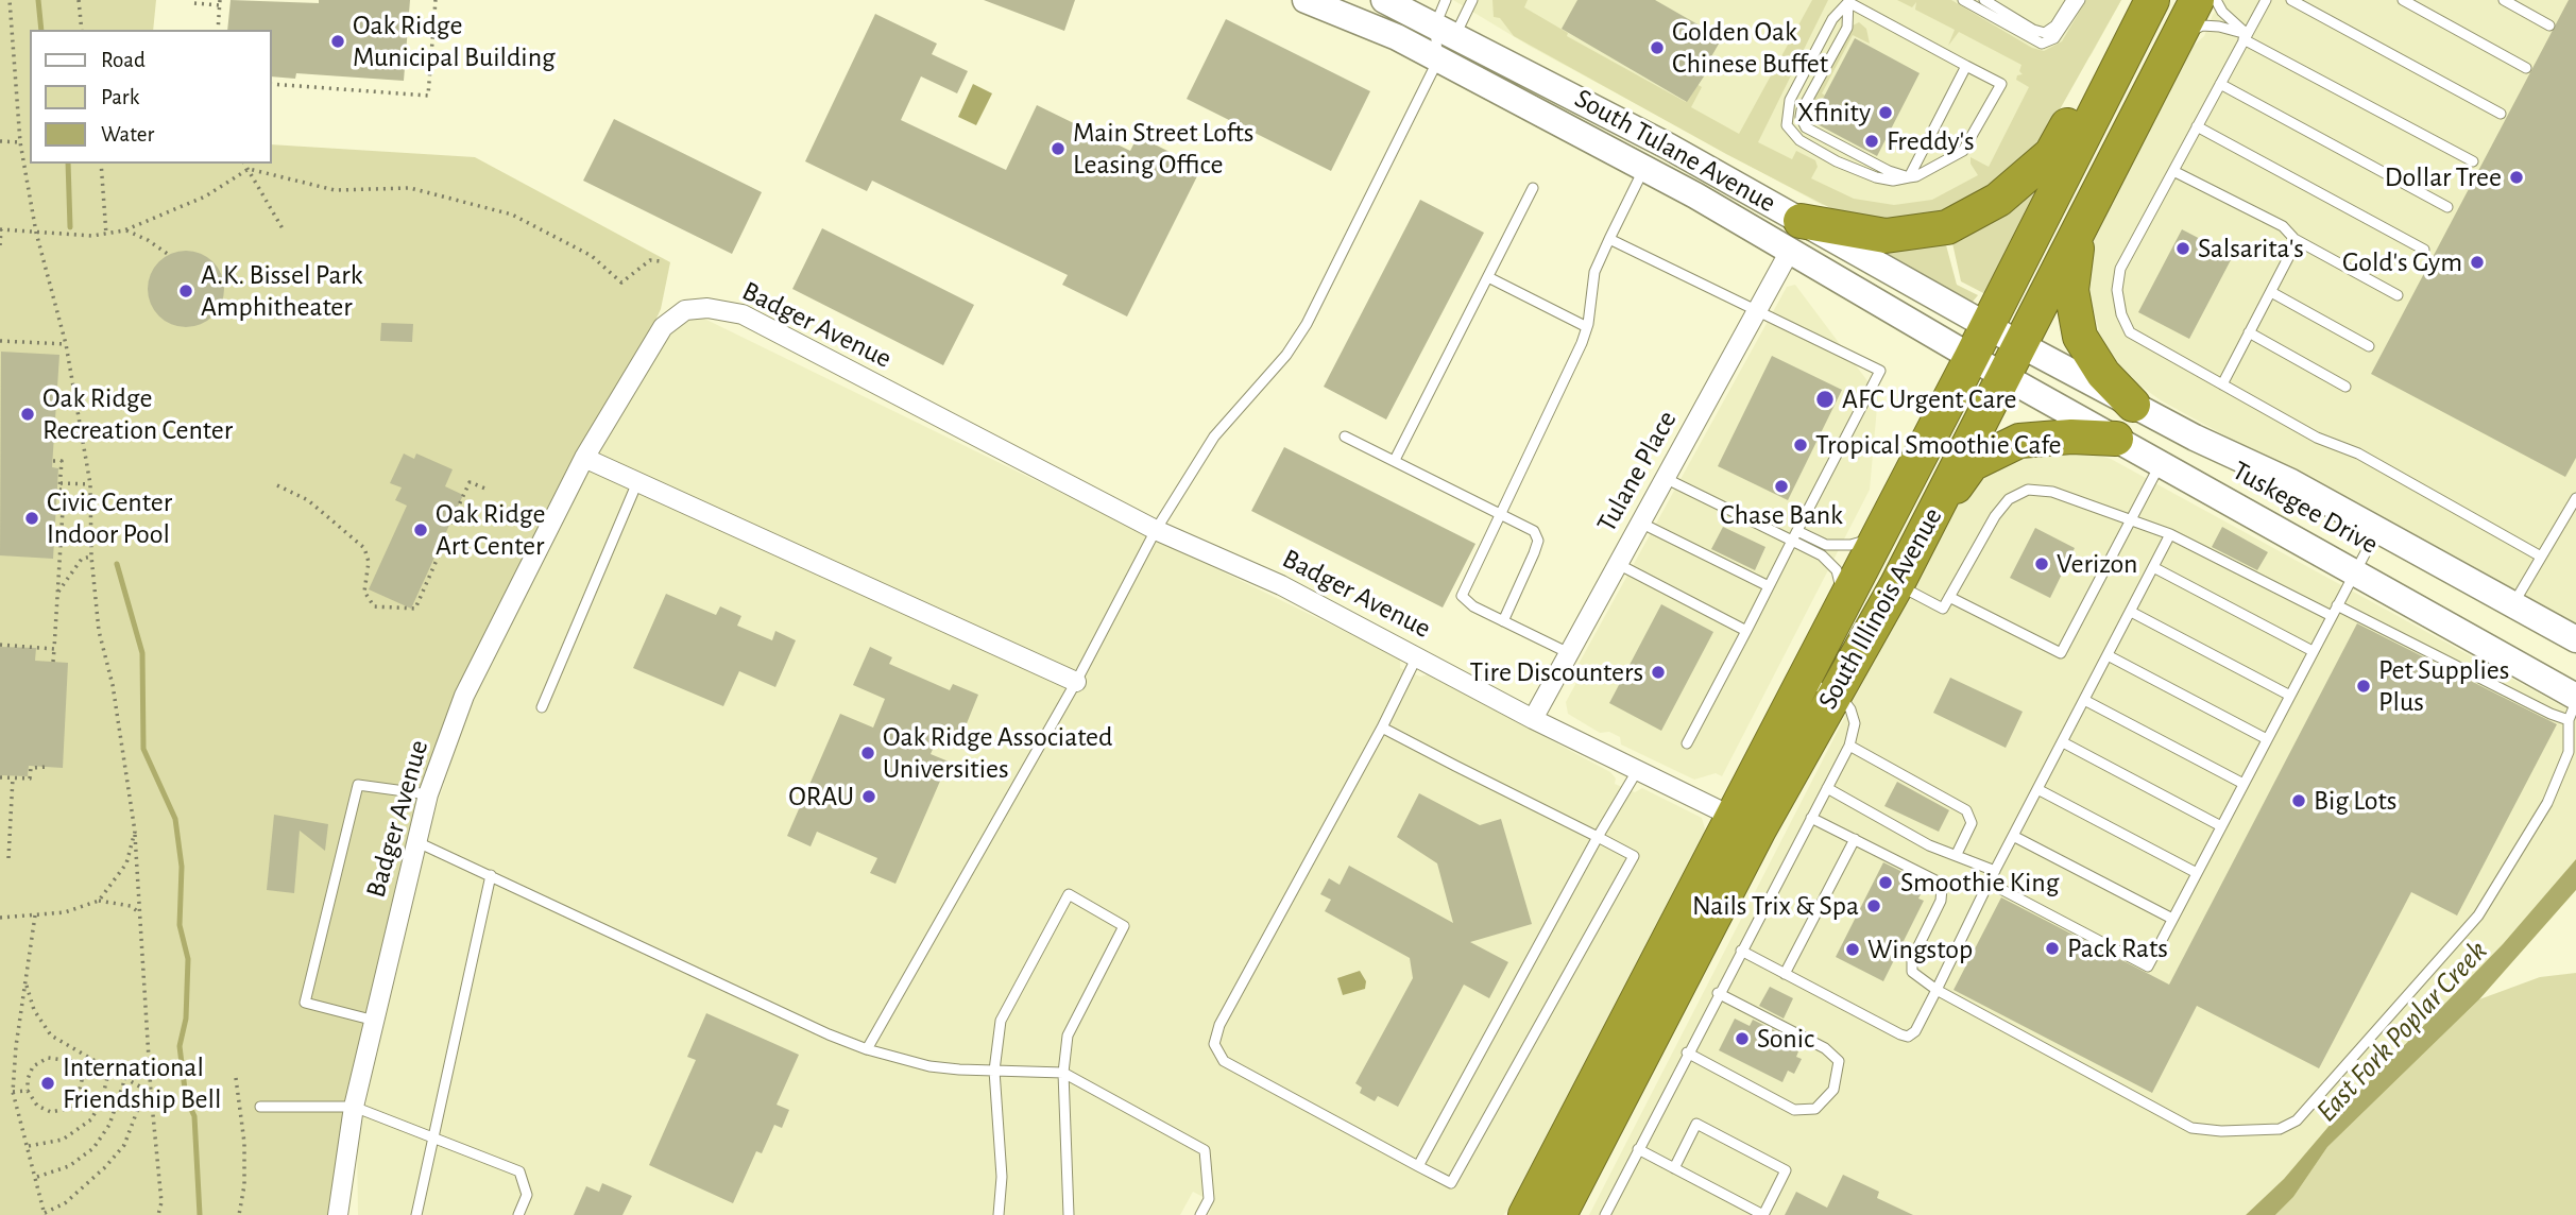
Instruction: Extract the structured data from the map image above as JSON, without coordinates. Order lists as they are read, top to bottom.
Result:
{
  "streets": {
    "highway": ["South Illinois Avenue"],
    "main road": ["South Tulane Avenue", "Tuskegee Drive"],
    "street": ["Badger Avenue", "Tulane Place"]
  },
  "crossings": [
    ["South Tulane Avenue", "Tulane Place"],
    ["South Tulane Avenue", "Tuskegee Drive"],
    ["South Tulane Avenue", "South Illinois Avenue"],
    ["Badger Avenue", "Tulane Place"],
    ["Badger Avenue", "South Illinois Avenue"],
    ["Tuskegee Drive", "South Illinois Avenue"]
  ],
  "water": ["East Fork Poplar Creek"],
  "places": [
    "Oak Ridge Municipal Building",
    "Golden Oak Chinese Buffet",
    "Xfinity",
    "Freddy's",
    "Main Street Lofts Leasing Office",
    "Dollar Tree",
    "Salsarita's",
    "Gold's Gym",
    "A.K. Bissel Park Amphitheater",
    "AFC Urgent Care",
    "Oak Ridge Recreation Center",
    "Tropical Smoothie Cafe",
    "Chase Bank",
    "Civic Center Indoor Pool",
    "Oak Ridge Art Center",
    "Verizon",
    "Tire Discounters",
    "Pet Supplies Plus",
    "Oak Ridge Associated Universities",
    "ORAU",
    "Big Lots",
    "Smoothie King",
    "Nails Trix & Spa",
    "Pack Rats",
    "Wingstop",
    "Sonic",
    "International Friendship Bell"
  ],
  "legend": ["Road", "Park", "Water"]
}
